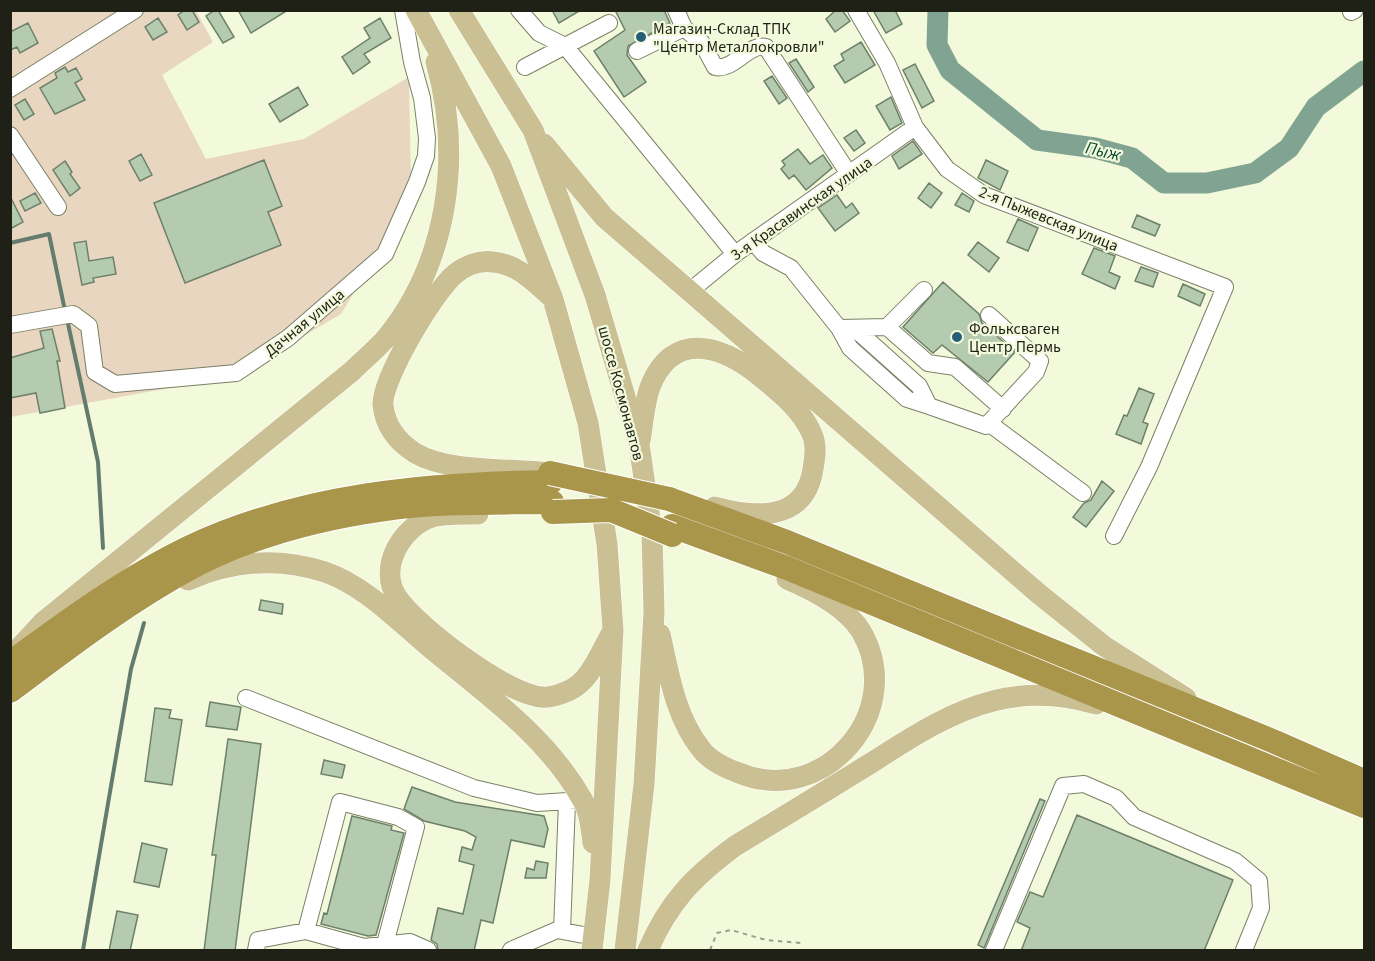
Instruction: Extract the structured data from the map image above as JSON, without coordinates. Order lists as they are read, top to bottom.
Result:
{
  "streets": {
    "main road": ["шоссе Космонавтов"],
    "street": ["3-я Красавинская улица", "2-я Пыжевская улица", "Дачная улица"]
  },
  "crossings": [
    ["3-я Красавинская улица", "2-я Пыжевская улица"]
  ],
  "water": ["Пыж"],
  "places": ["Магазин-Склад ТПК \"Центр Металлокровли\"", "Фольксваген Центр Пермь"]
}
